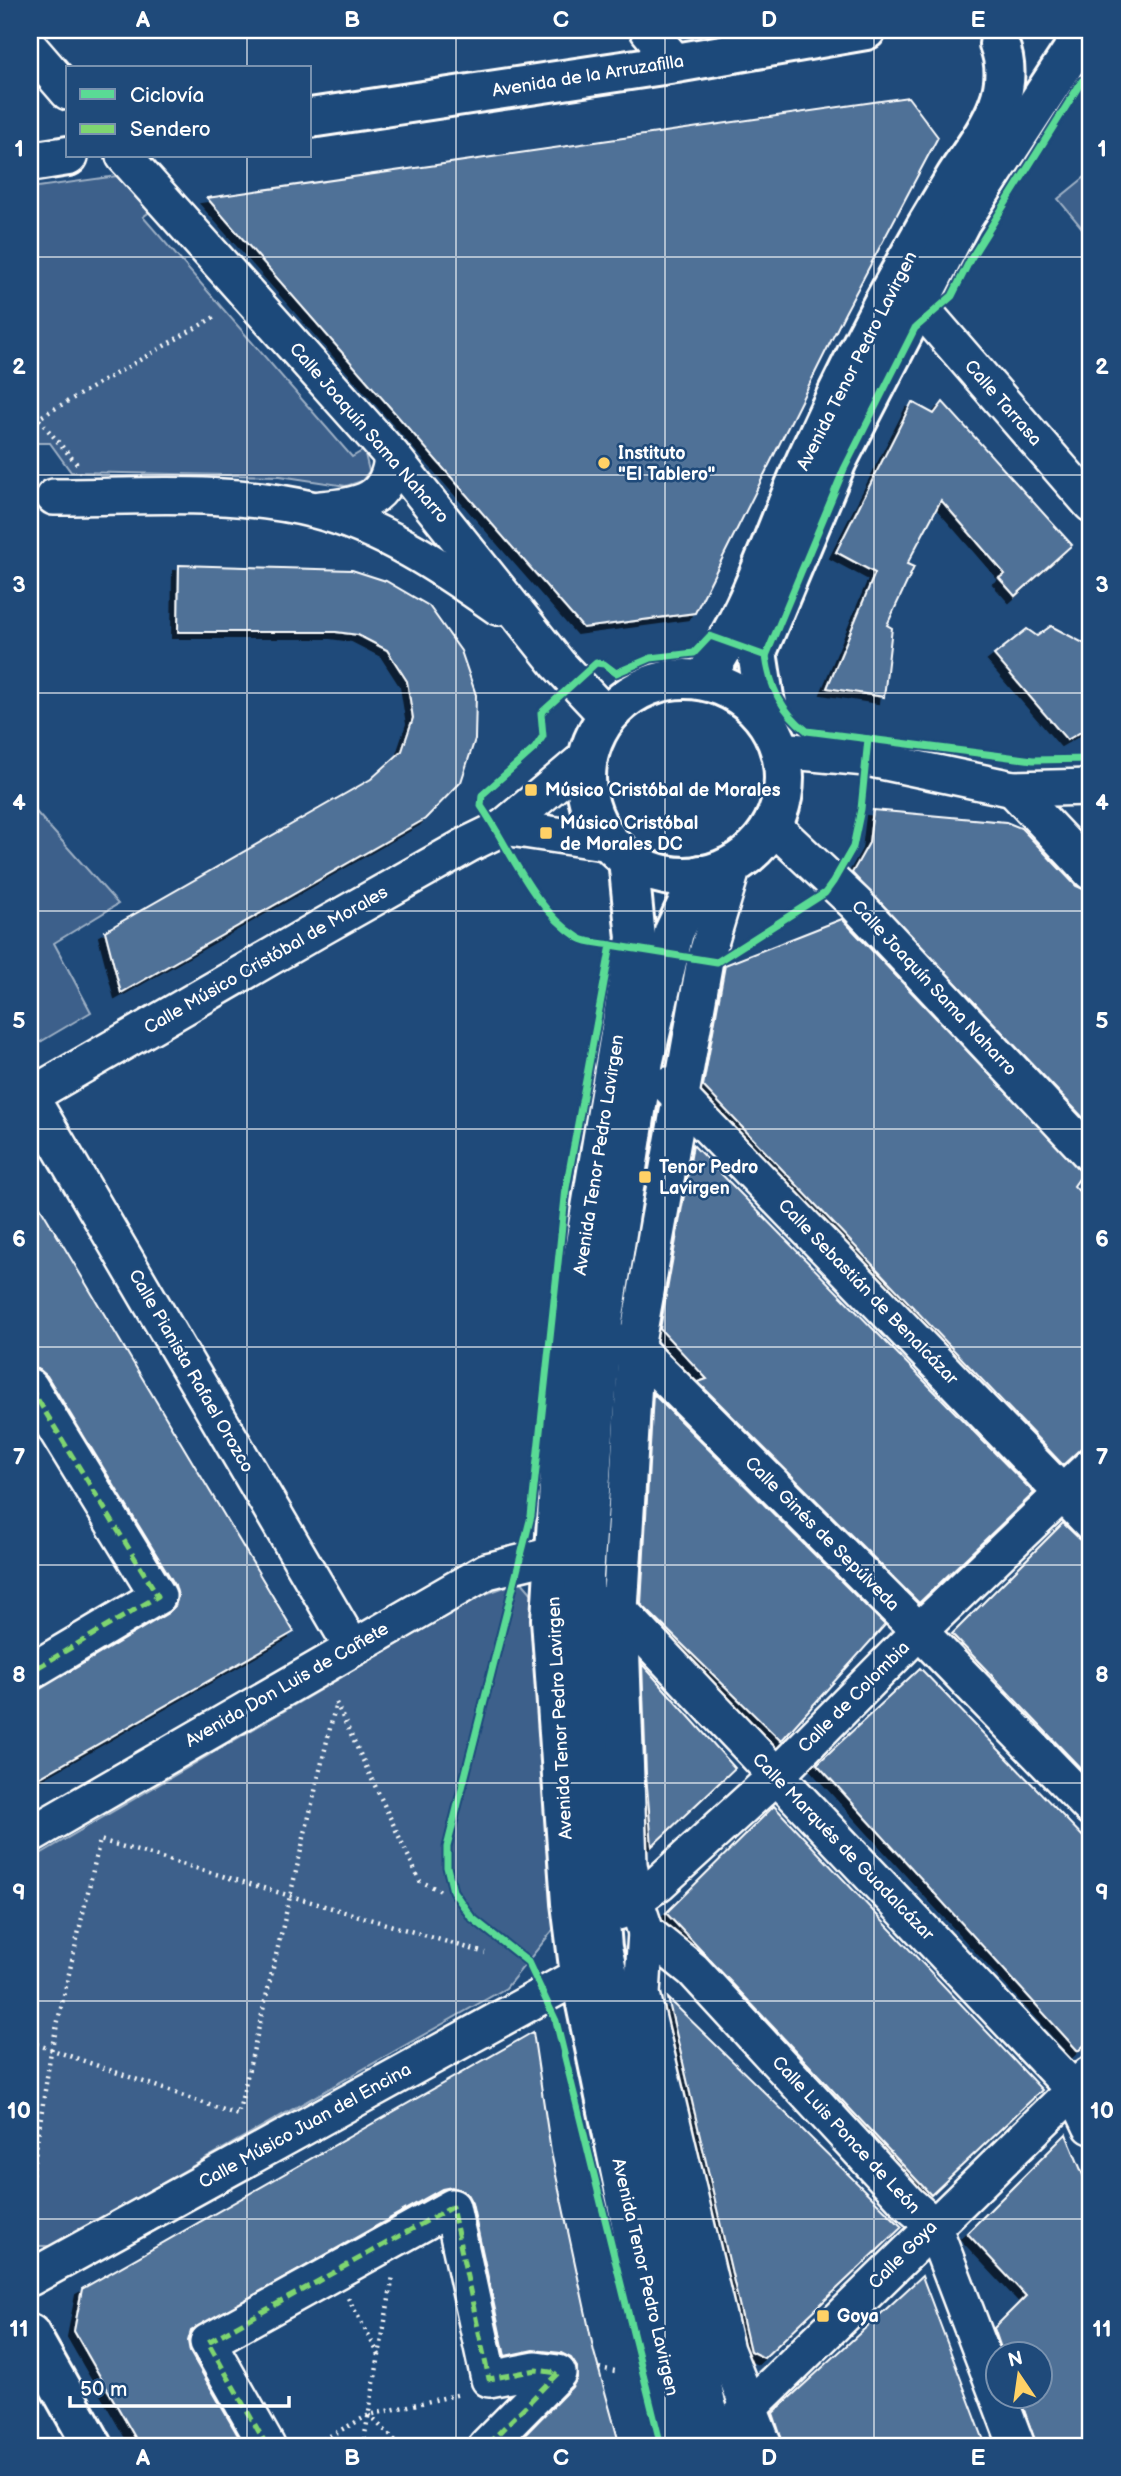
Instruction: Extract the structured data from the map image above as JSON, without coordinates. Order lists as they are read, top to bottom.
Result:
{
  "streets": {
    "main road": ["Avenida de la Arruzafilla", "Avenida Tenor Pedro Lavirgen"],
    "street": [
      "Calle Tarrasa",
      "Calle Joaquín Sama Naharro",
      "Calle Músico Cristóbal de Morales",
      "Calle Sebastián de Benalcázar",
      "Calle Pianista Rafael Orozco",
      "Calle Ginés de Sepúlveda",
      "Avenida Don Luis de Cañete",
      "Calle de Colombia",
      "Calle Marqués de Guadalcázar",
      "Calle Músico Juan del Encina",
      "Calle Luis Ponce de León",
      "Calle Goya"
    ]
  },
  "crossings": [
    ["Avenida Tenor Pedro Lavirgen", "Calle Tarrasa"],
    ["Avenida Tenor Pedro Lavirgen", "Calle Joaquín Sama Naharro"],
    ["Avenida Tenor Pedro Lavirgen", "Calle Músico Cristóbal de Morales"],
    ["Avenida Tenor Pedro Lavirgen", "Calle Sebastián de Benalcázar"],
    ["Avenida Tenor Pedro Lavirgen", "Calle Ginés de Sepúlveda"],
    ["Avenida Tenor Pedro Lavirgen", "Avenida Don Luis de Cañete"],
    ["Avenida Tenor Pedro Lavirgen", "Calle de Colombia"],
    ["Avenida Tenor Pedro Lavirgen", "Calle Marqués de Guadalcázar"],
    ["Avenida Tenor Pedro Lavirgen", "Calle Músico Juan del Encina"],
    ["Avenida Tenor Pedro Lavirgen", "Calle Goya"],
    ["Calle Joaquín Sama Naharro", "Calle Músico Cristóbal de Morales"],
    ["Calle Músico Cristóbal de Morales", "Calle Pianista Rafael Orozco"],
    ["Calle Sebastián de Benalcázar", "Calle de Colombia"],
    ["Calle Pianista Rafael Orozco", "Avenida Don Luis de Cañete"],
    ["Calle Ginés de Sepúlveda", "Calle de Colombia"],
    ["Calle de Colombia", "Calle Marqués de Guadalcázar"],
    ["Calle de Colombia", "Calle Músico Juan del Encina"],
    ["Calle Marqués de Guadalcázar", "Calle Goya"],
    ["Calle Luis Ponce de León", "Calle Goya"]
  ],
  "places": {
    "other": ["Instituto \"El Tablero\""],
    "transit": [
      "Músico Cristóbal de Morales",
      "Músico Cristóbal de Morales DC",
      "Tenor Pedro Lavirgen",
      "Goya"
    ]
  },
  "legend": ["Ciclovía", "Sendero"],
  "scale_bar": "50 m",
  "north": "top",
  "grid": {
    "columns": [
      "A",
      "B",
      "C",
      "D",
      "E"
    ],
    "rows": [
      "1",
      "2",
      "3",
      "4",
      "5",
      "6",
      "7",
      "8",
      "9",
      "10",
      "11"
    ]
  }
}
